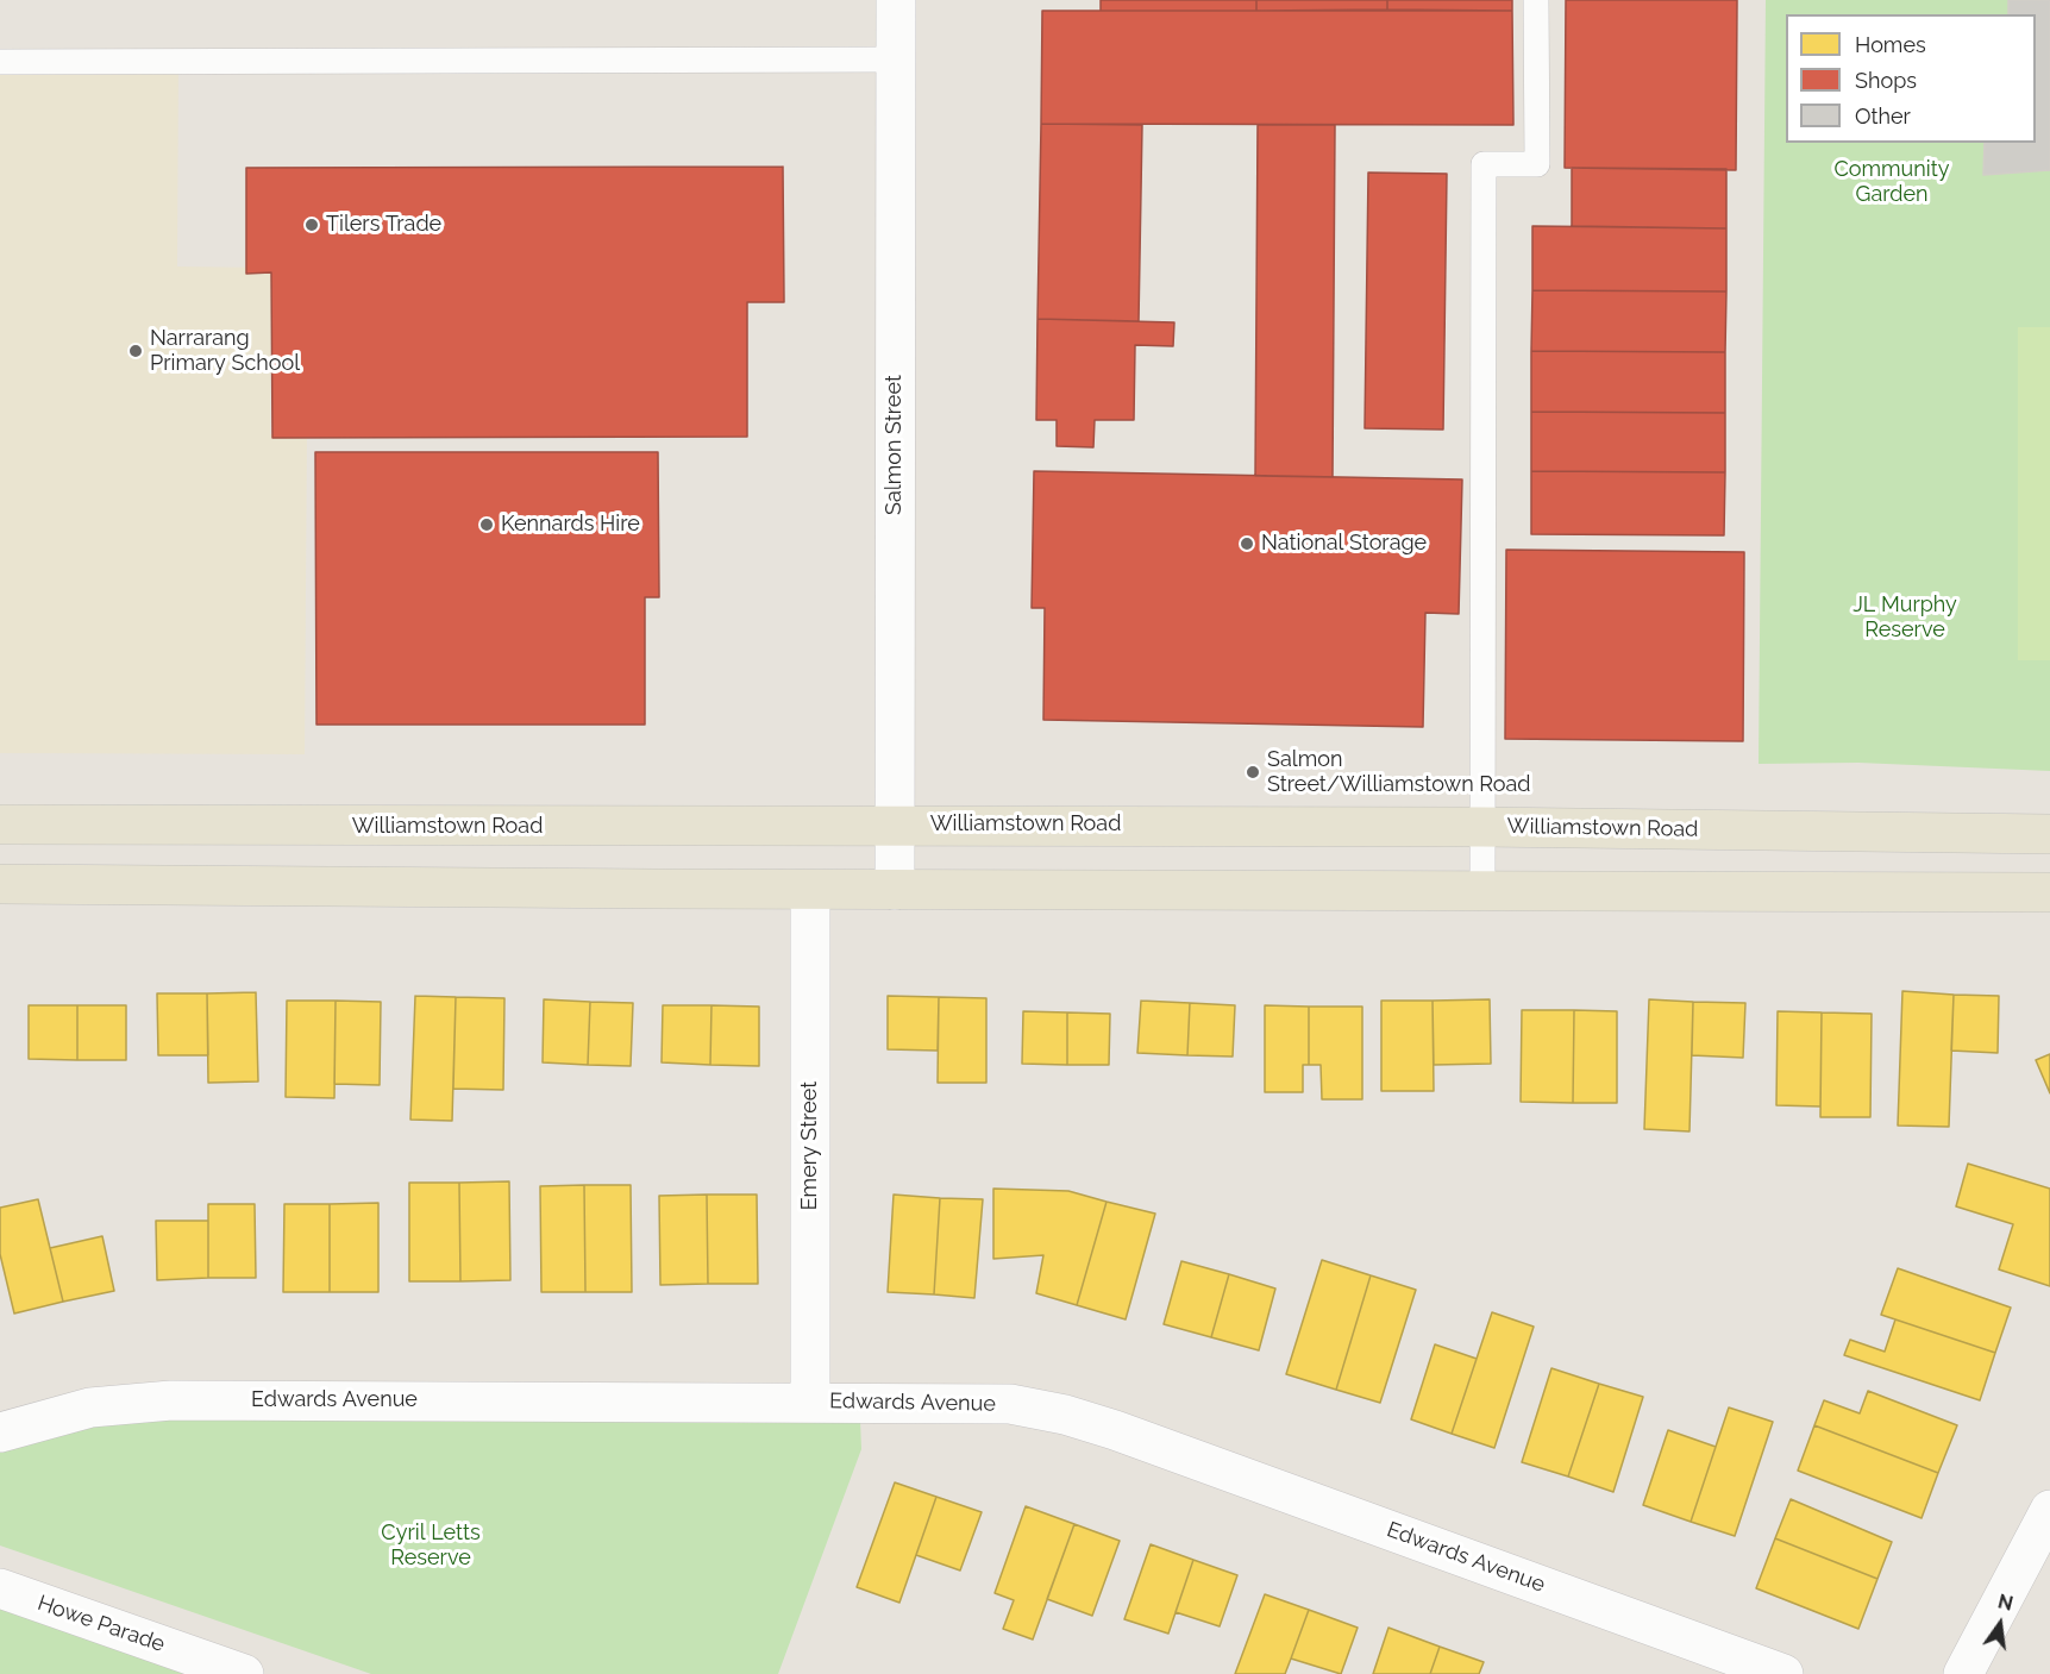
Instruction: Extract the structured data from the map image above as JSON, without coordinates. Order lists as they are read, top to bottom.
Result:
{
  "streets": {
    "main road": ["Williamstown Road"],
    "street": [
      "Salmon Street",
      "Emery Street",
      "Edwards Avenue",
      "Howe Parade"
    ]
  },
  "crossings": [
    ["Salmon Street", "Williamstown Road"],
    ["Emery Street", "Edwards Avenue"]
  ],
  "parks": ["Community Garden", "JL Murphy Reserve", "Cyril Letts Reserve"],
  "places": [
    "Tilers Trade",
    "Narrarang Primary School",
    "Kennards Hire",
    "National Storage",
    "Salmon Street/Williamstown Road"
  ],
  "legend": ["Homes", "Shops", "Other"],
  "north": "top"
}
